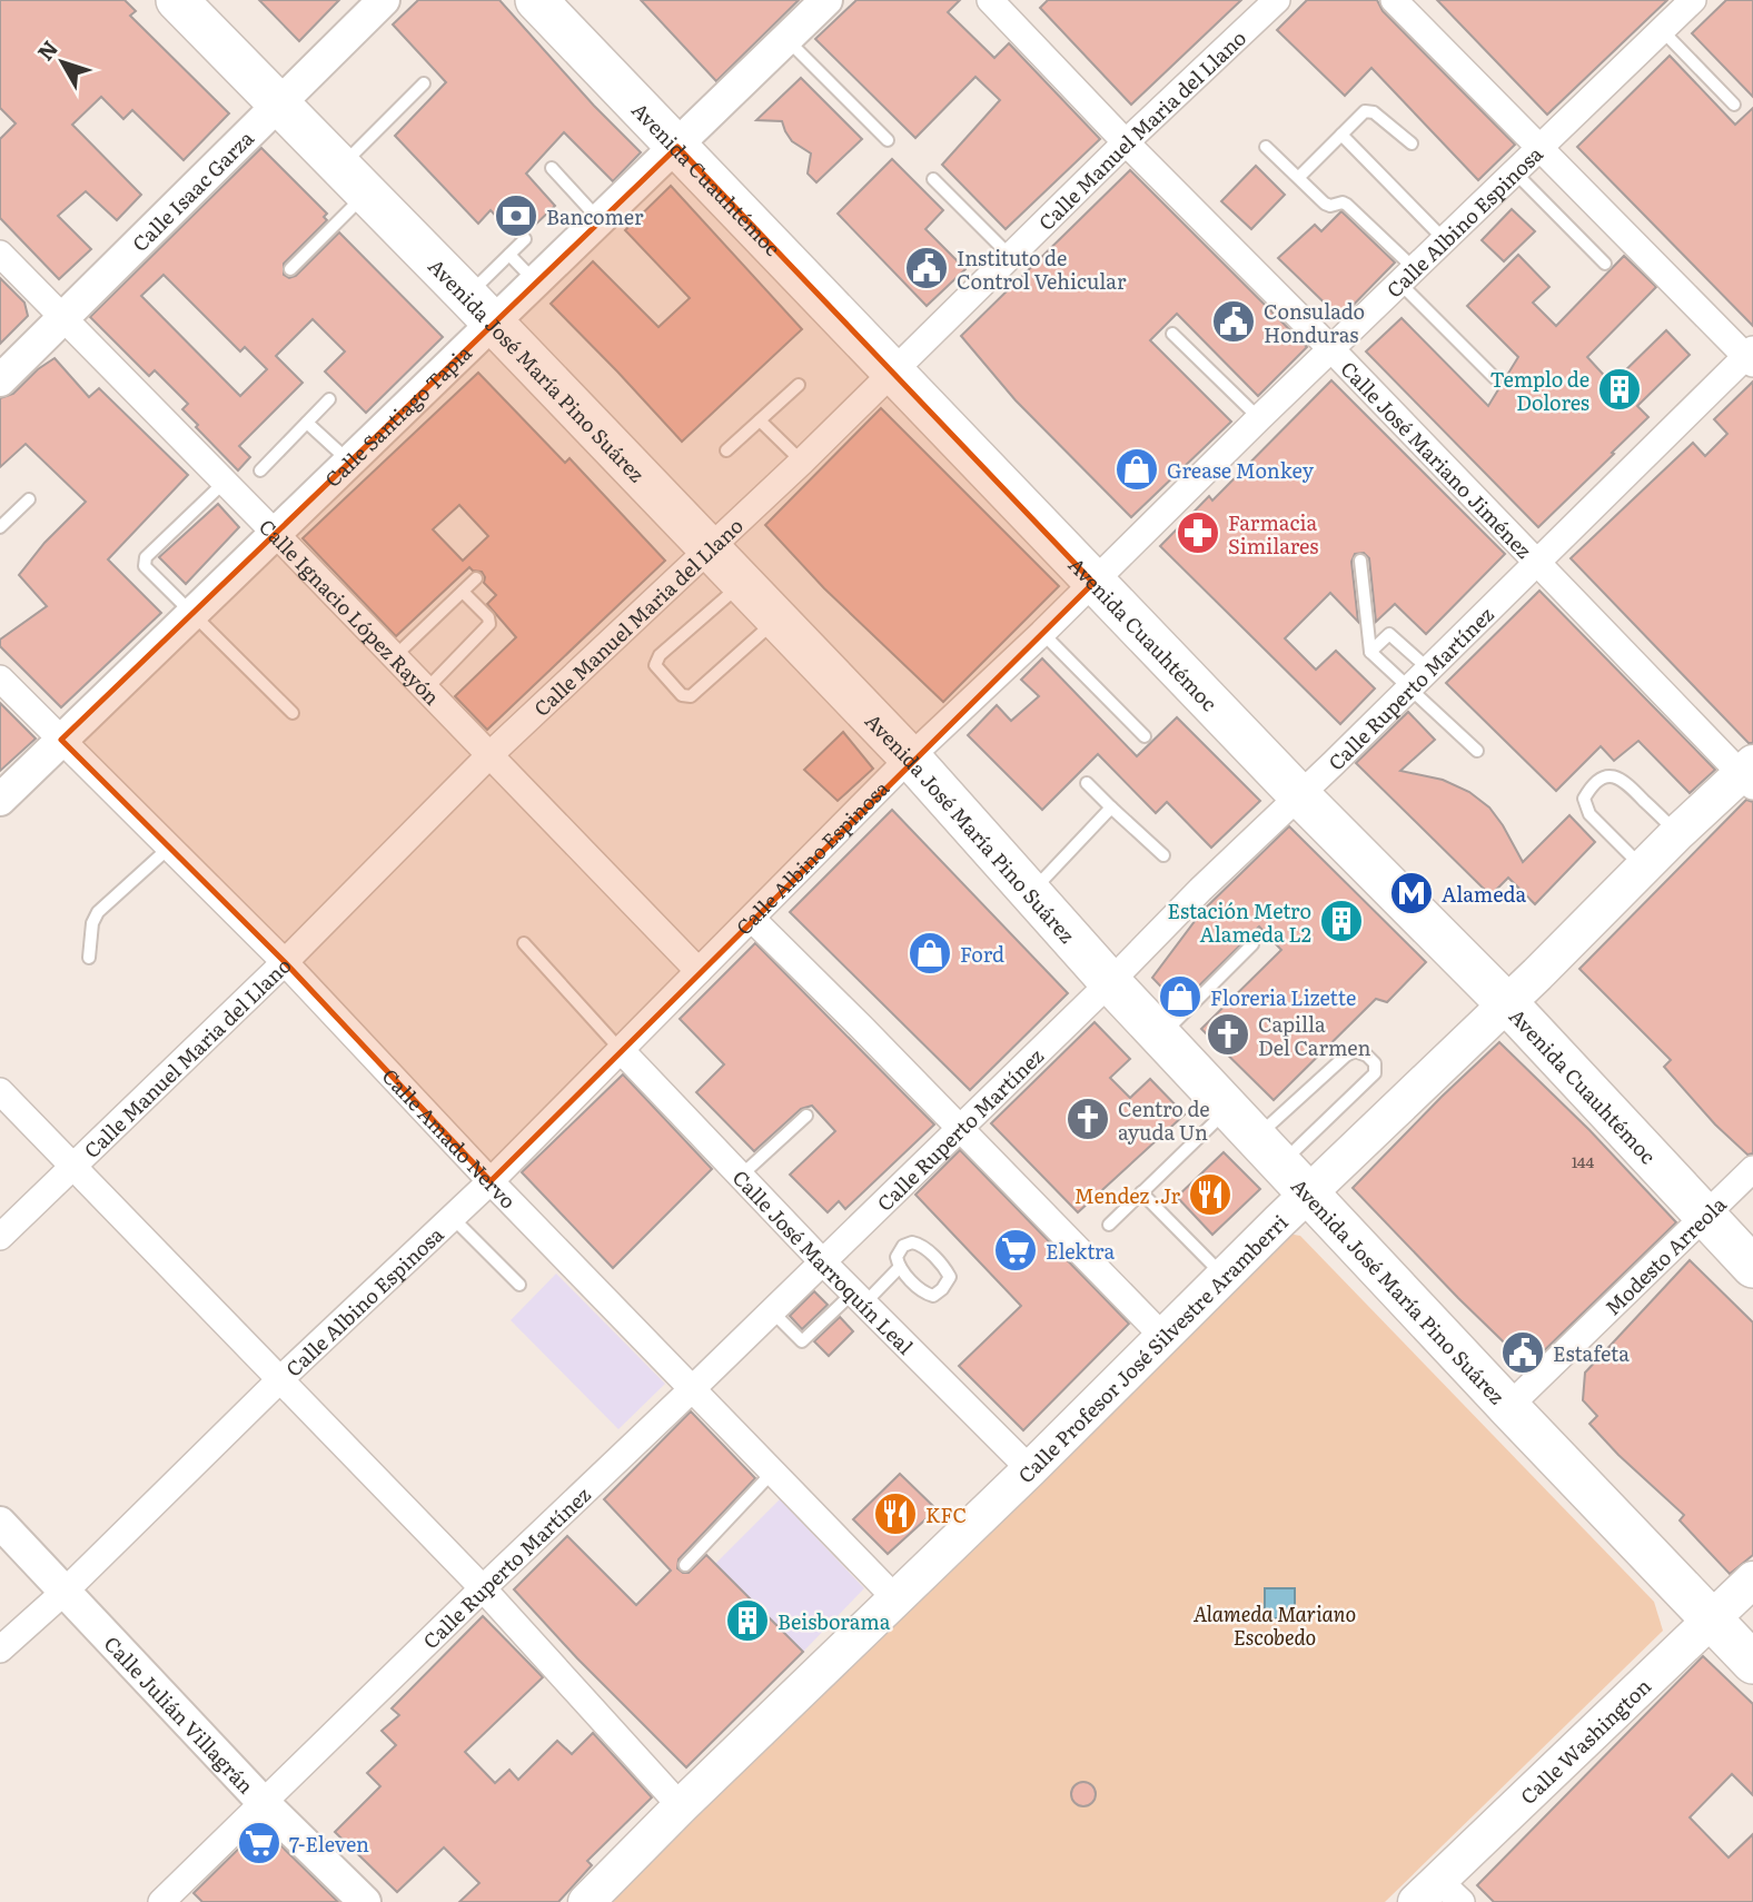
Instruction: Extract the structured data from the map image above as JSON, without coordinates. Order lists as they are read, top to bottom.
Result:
{
  "streets": {
    "highway": ["Avenida Cuauhtémoc", "Avenida José María Pino Suárez"],
    "main road": ["Calle Profesor José Silvestre Aramberri", "Calle Washington"],
    "street": [
      "Calle Manuel Maria del Llano",
      "Calle Isaac Garza",
      "Calle Albino Espinosa",
      "Calle Santiago Tapia",
      "Calle José Mariano Jiménez",
      "Calle Ignacio López Rayón",
      "Calle Ruperto Martínez",
      "Calle Amado Nervo",
      "Modesto Arreola",
      "Calle José Marroquín Leal",
      "Calle Julián Villagrán"
    ]
  },
  "crossings": [
    ["Calle Manuel Maria del Llano", "Avenida Cuauhtémoc"],
    ["Calle Manuel Maria del Llano", "Avenida José María Pino Suárez"],
    ["Calle Manuel Maria del Llano", "Calle José Mariano Jiménez"],
    ["Calle Manuel Maria del Llano", "Calle Ignacio López Rayón"],
    ["Calle Manuel Maria del Llano", "Calle Amado Nervo"],
    ["Avenida Cuauhtémoc", "Calle Albino Espinosa"],
    ["Avenida Cuauhtémoc", "Calle Santiago Tapia"],
    ["Avenida Cuauhtémoc", "Calle Ruperto Martínez"],
    ["Avenida Cuauhtémoc", "Modesto Arreola"],
    ["Avenida Cuauhtémoc", "Calle Profesor José Silvestre Aramberri"],
    ["Calle Isaac Garza", "Avenida José María Pino Suárez"],
    ["Calle Isaac Garza", "Calle Ignacio López Rayón"],
    ["Calle Albino Espinosa", "Avenida José María Pino Suárez"],
    ["Calle Albino Espinosa", "Calle José Mariano Jiménez"],
    ["Calle Albino Espinosa", "Calle Ignacio López Rayón"],
    ["Calle Albino Espinosa", "Calle Amado Nervo"],
    ["Calle Albino Espinosa", "Calle José Marroquín Leal"],
    ["Calle Albino Espinosa", "Calle Julián Villagrán"],
    ["Avenida José María Pino Suárez", "Calle Santiago Tapia"],
    ["Avenida José María Pino Suárez", "Calle Ruperto Martínez"],
    ["Avenida José María Pino Suárez", "Modesto Arreola"],
    ["Avenida José María Pino Suárez", "Calle Profesor José Silvestre Aramberri"],
    ["Avenida José María Pino Suárez", "Calle Washington"],
    ["Calle Santiago Tapia", "Calle Ignacio López Rayón"],
    ["Calle Santiago Tapia", "Calle Amado Nervo"],
    ["Calle José Mariano Jiménez", "Calle Ruperto Martínez"],
    ["Calle José Mariano Jiménez", "Calle Profesor José Silvestre Aramberri"],
    ["Calle Ruperto Martínez", "Calle Amado Nervo"],
    ["Calle Ruperto Martínez", "Calle José Marroquín Leal"],
    ["Calle Ruperto Martínez", "Calle Julián Villagrán"],
    ["Calle Amado Nervo", "Calle Profesor José Silvestre Aramberri"],
    ["Calle José Marroquín Leal", "Calle Profesor José Silvestre Aramberri"]
  ],
  "parks": ["Alameda Mariano Escobedo"],
  "places": {
    "bank": ["Bancomer"],
    "public building": ["Instituto de Control Vehicular", "Consulado Honduras", "Estafeta"],
    "building": ["Templo de Dolores", "Estación Metro Alameda L2", "Beisborama"],
    "shop": ["Grease Monkey", "Ford", "Floreria Lizette"],
    "pharmacy": ["Farmacia Similares"],
    "metro station": ["Alameda"],
    "church": ["Capilla Del Carmen", "Centro de ayuda Un"],
    "restaurant": ["Mendez .Jr", "KFC"],
    "supermarket": ["Elektra", "7-Eleven"]
  },
  "house_numbers": ["144"],
  "north": "top left"
}
